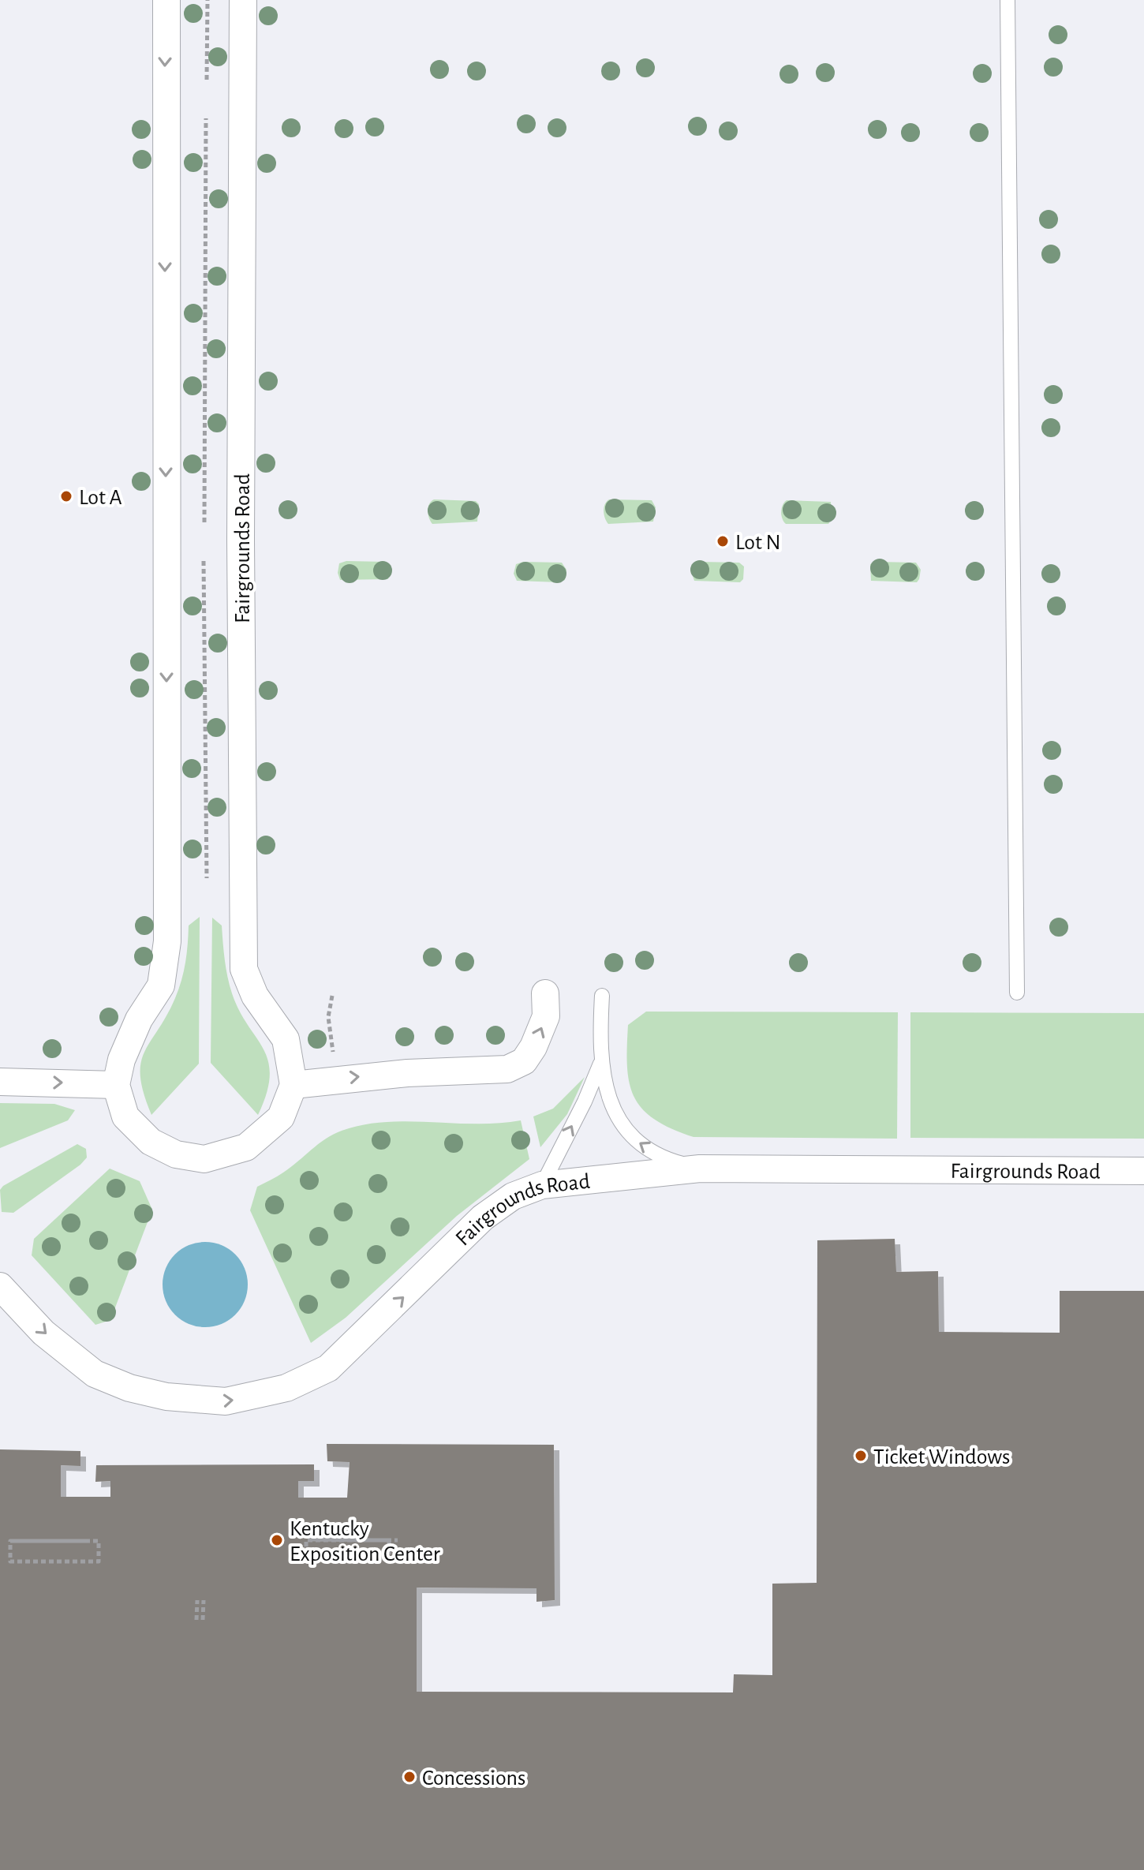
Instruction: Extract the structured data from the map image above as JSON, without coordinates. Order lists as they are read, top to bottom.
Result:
{
  "streets": {
    "street": ["Fairgrounds Road"]
  },
  "places": [
    "Lot A",
    "Lot N",
    "Ticket Windows",
    "Kentucky Exposition Center",
    "Concessions"
  ]
}
